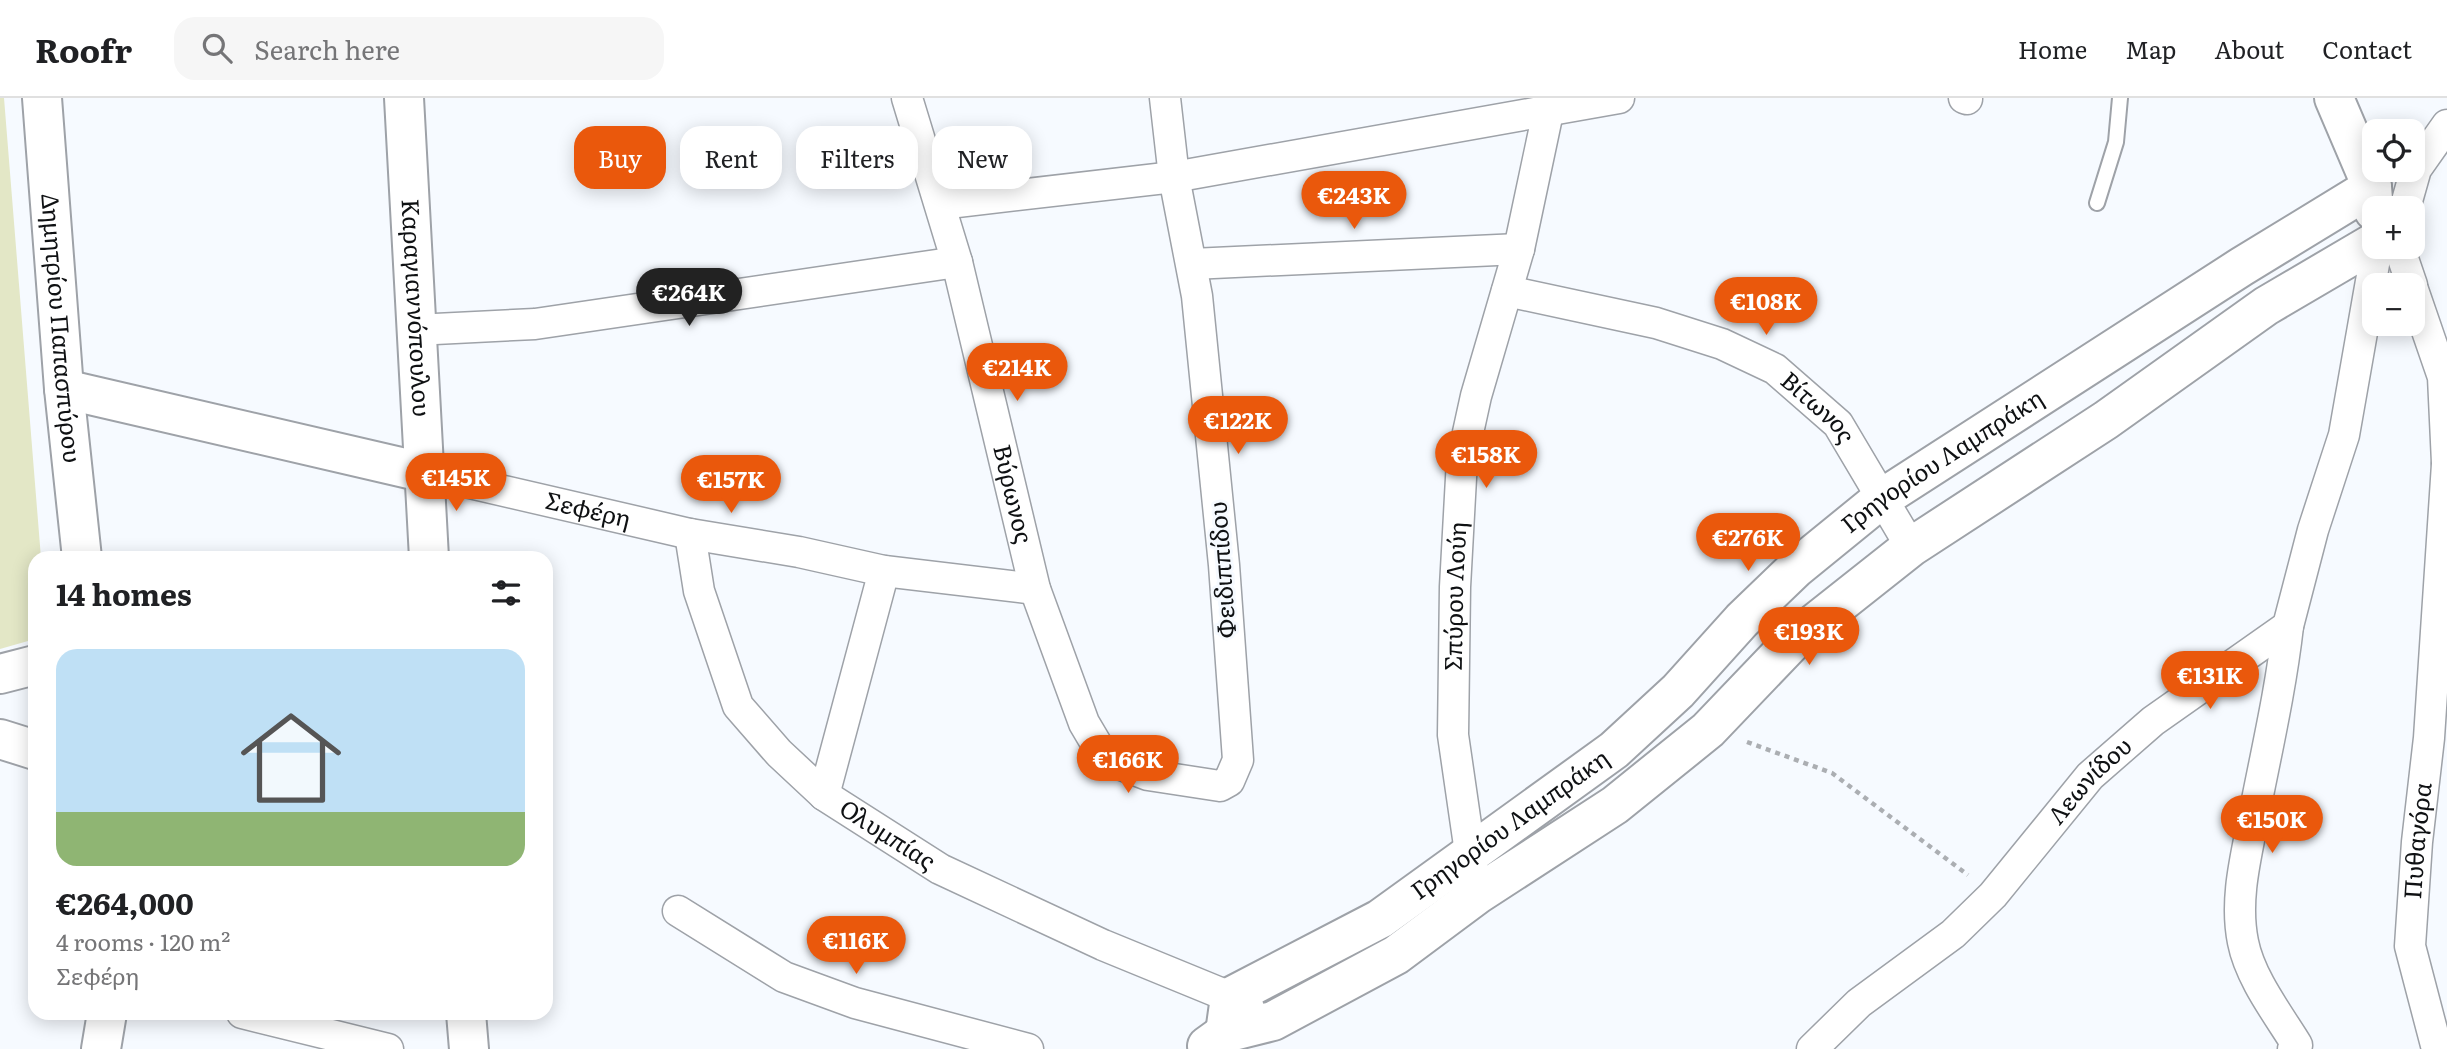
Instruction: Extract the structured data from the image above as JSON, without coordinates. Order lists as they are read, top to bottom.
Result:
{
  "streets": {
    "street": [
      "Καραγιαννόπουλου",
      "Δημητρίου Παπασπύρου",
      "Βίτωνος",
      "Γρηγορίου Λαμπράκη",
      "Βύρωνος",
      "Σεφέρη",
      "Φειδιππίδου",
      "Σπύρου Λούη",
      "Λεωνίδου",
      "Ολυμπίας",
      "Πυθαγόρα"
    ]
  },
  "crossings": [
    ["Καραγιαννόπουλου", "Σεφέρη"],
    ["Δημητρίου Παπασπύρου", "Σεφέρη"],
    ["Βίτωνος", "Γρηγορίου Λαμπράκη"],
    ["Βίτωνος", "Σπύρου Λούη"],
    ["Γρηγορίου Λαμπράκη", "Σπύρου Λούη"],
    ["Γρηγορίου Λαμπράκη", "Ολυμπίας"],
    ["Βύρωνος", "Σεφέρη"],
    ["Βύρωνος", "Φειδιππίδου"],
    ["Σεφέρη", "Ολυμπίας"]
  ],
  "page": {
    "header": "Roofr",
    "search": "Search here",
    "nav": [
      "Home",
      "Map",
      "About",
      "Contact"
    ],
    "map_buttons": ["+", "−"],
    "chip": [
      "Buy",
      "Rent",
      "Filters",
      "New"
    ],
    "price": [
      "€243K",
      "€264K",
      "€108K",
      "€214K",
      "€122K",
      "€158K",
      "€145K",
      "€157K",
      "€276K",
      "€193K",
      "€131K",
      "€166K",
      "€150K",
      "€116K"
    ],
    "heading": "14 homes",
    "list": [
      {
        "name": "€264,000",
        "note": "4 rooms · 120 m² · Σεφέρη"
      }
    ]
  }
}
